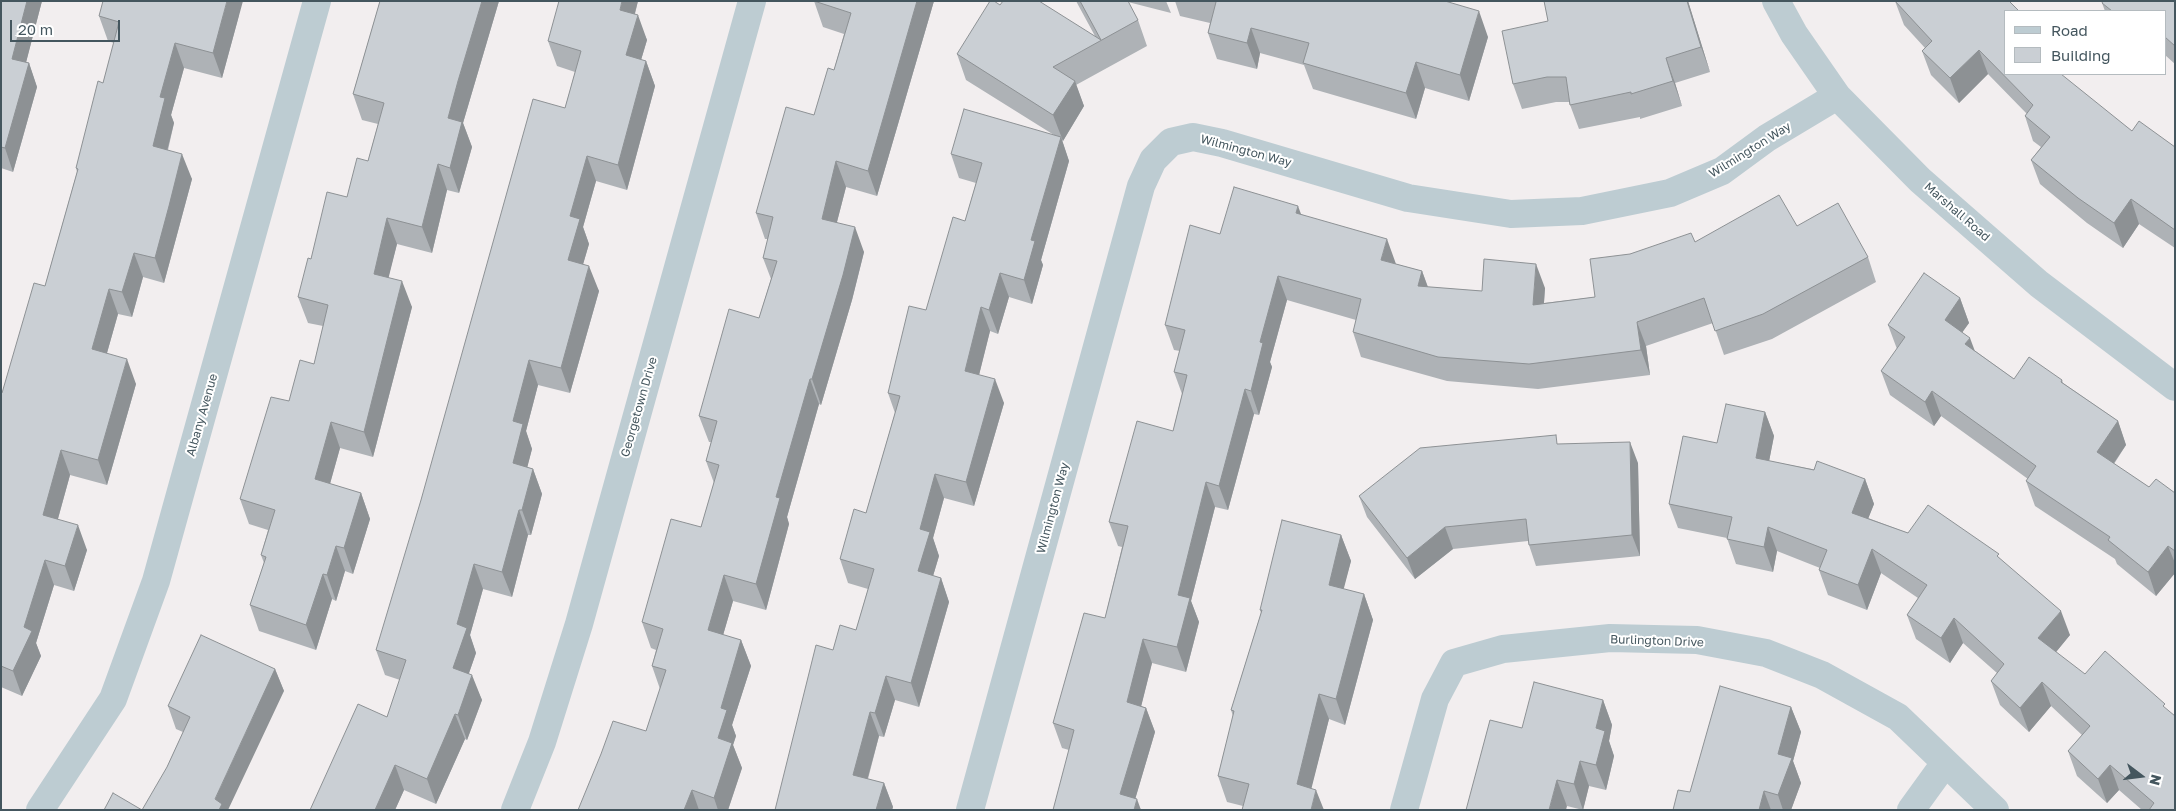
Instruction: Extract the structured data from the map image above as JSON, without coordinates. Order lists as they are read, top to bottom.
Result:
{
  "streets": {
    "street": [
      "Wilmington Way",
      "Marshall Road",
      "Georgetown Drive",
      "Albany Avenue",
      "Burlington Drive"
    ]
  },
  "crossings": [
    ["Wilmington Way", "Marshall Road"]
  ],
  "legend": ["Road", "Building"],
  "scale_bar": "20 m",
  "north": "right"
}
